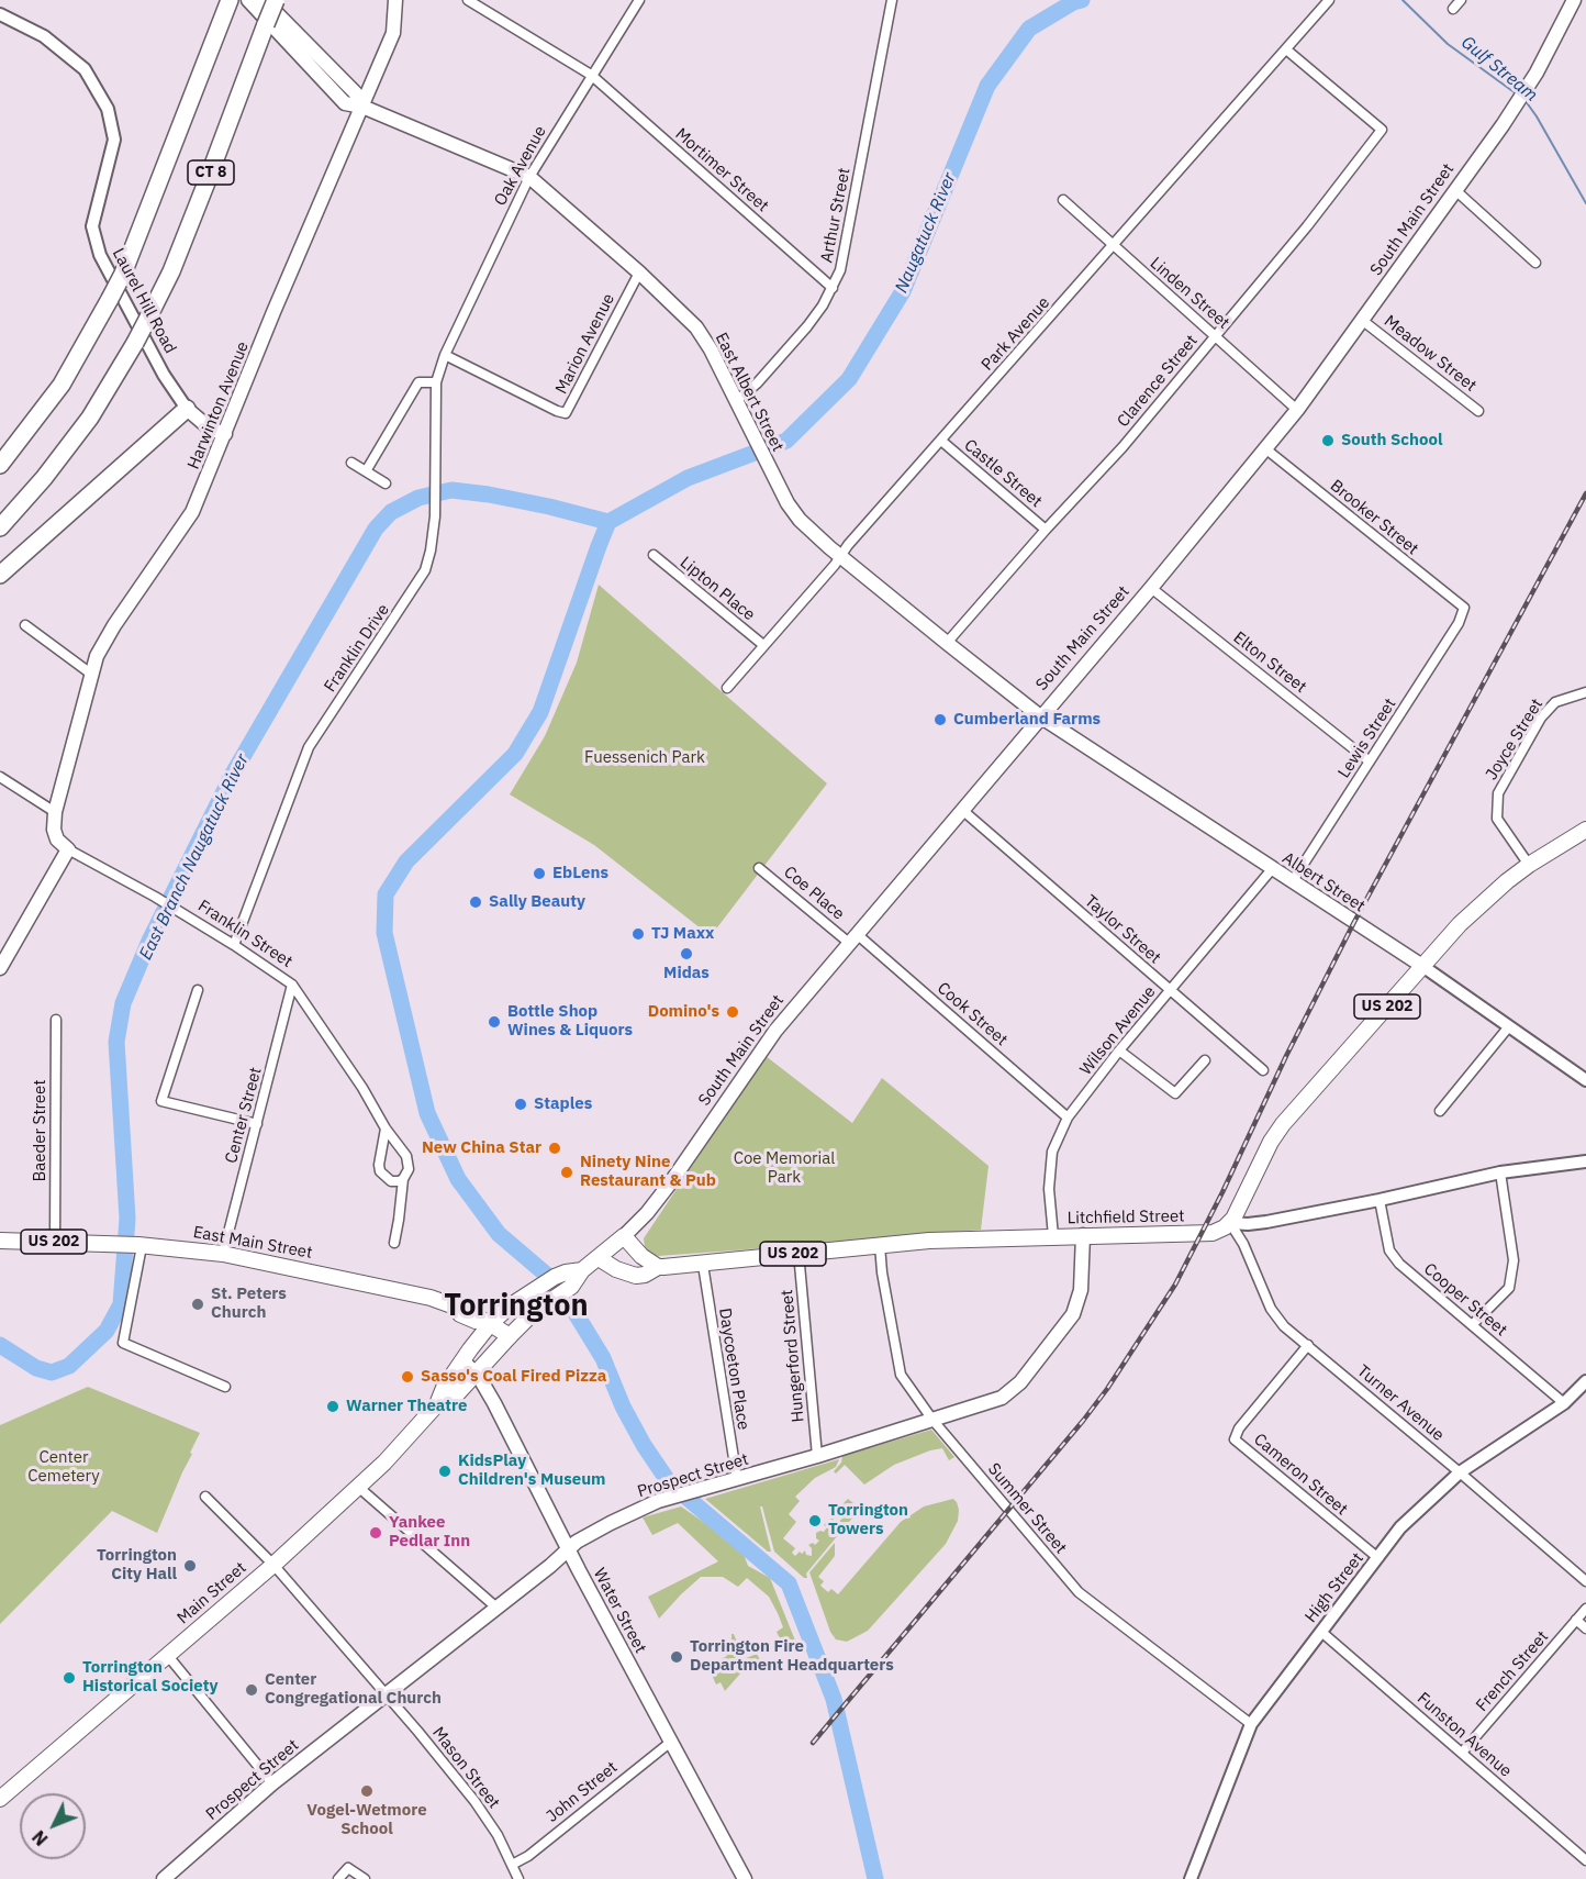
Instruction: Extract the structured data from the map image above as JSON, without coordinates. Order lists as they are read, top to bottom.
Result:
{
  "streets": {
    "highway": ["CT 8"],
    "main road": [
      "South Main Street",
      "Laurel Hill Road",
      "East Albert Street",
      "Harwinton Avenue",
      "Albert Street",
      "US 202",
      "Litchfield Street",
      "East Main Street",
      "Prospect Street",
      "Main Street",
      "Water Street"
    ],
    "street": [
      "Oak Avenue",
      "Mortimer Street",
      "Arthur Street",
      "Linden Street",
      "Park Avenue",
      "Marion Avenue",
      "Meadow Street",
      "Clarence Street",
      "Castle Street",
      "Brooker Street",
      "Lipton Place",
      "Franklin Drive",
      "Elton Street",
      "Lewis Street",
      "Joyce Street",
      "Coe Place",
      "Taylor Street",
      "Franklin Street",
      "Cook Street",
      "Wilson Avenue",
      "Center Street",
      "Baeder Street",
      "Cooper Street",
      "Hungerford Street",
      "Daycoeton Place",
      "Turner Avenue",
      "Cameron Street",
      "Summer Street",
      "High Street",
      "French Street",
      "Funston Avenue",
      "Mason Street",
      "John Street"
    ]
  },
  "crossings": [
    ["Oak Avenue", "Mortimer Street"],
    ["Oak Avenue", "Marion Avenue"],
    ["Oak Avenue", "East Albert Street"],
    ["Oak Avenue", "Franklin Drive"],
    ["Mortimer Street", "Arthur Street"],
    ["Arthur Street", "East Albert Street"],
    ["South Main Street", "Linden Street"],
    ["South Main Street", "Meadow Street"],
    ["South Main Street", "East Albert Street"],
    ["South Main Street", "Brooker Street"],
    ["South Main Street", "Elton Street"],
    ["South Main Street", "Albert Street"],
    ["South Main Street", "Coe Place"],
    ["South Main Street", "Taylor Street"],
    ["South Main Street", "Cook Street"],
    ["South Main Street", "Litchfield Street"],
    ["South Main Street", "Main Street"],
    ["Linden Street", "Park Avenue"],
    ["Linden Street", "Clarence Street"],
    ["Laurel Hill Road", "Harwinton Avenue"],
    ["Park Avenue", "Clarence Street"],
    ["Park Avenue", "East Albert Street"],
    ["Park Avenue", "Castle Street"],
    ["Park Avenue", "Lipton Place"],
    ["Marion Avenue", "East Albert Street"],
    ["Marion Avenue", "Franklin Drive"],
    ["Clarence Street", "East Albert Street"],
    ["Clarence Street", "Castle Street"],
    ["East Albert Street", "Harwinton Avenue"],
    ["East Albert Street", "Albert Street"],
    ["Brooker Street", "Lewis Street"],
    ["Franklin Drive", "Franklin Street"],
    ["Elton Street", "Lewis Street"],
    ["Lewis Street", "Albert Street"],
    ["Joyce Street", "US 202"],
    ["Albert Street", "US 202"],
    ["Albert Street", "Wilson Avenue"],
    ["Coe Place", "Cook Street"],
    ["Taylor Street", "Wilson Avenue"],
    ["Franklin Street", "Center Street"],
    ["US 202", "Litchfield Street"],
    ["US 202", "Turner Avenue"],
    ["Cook Street", "Wilson Avenue"],
    ["Wilson Avenue", "Litchfield Street"],
    ["Center Street", "East Main Street"],
    ["Baeder Street", "East Main Street"],
    ["Litchfield Street", "Cooper Street"],
    ["Litchfield Street", "Hungerford Street"],
    ["Litchfield Street", "Daycoeton Place"],
    ["Litchfield Street", "Turner Avenue"],
    ["Litchfield Street", "Prospect Street"],
    ["Litchfield Street", "Summer Street"],
    ["East Main Street", "Main Street"],
    ["Cooper Street", "High Street"],
    ["Hungerford Street", "Prospect Street"],
    ["Daycoeton Place", "Prospect Street"],
    ["Turner Avenue", "Cameron Street"],
    ["Turner Avenue", "High Street"],
    ["Cameron Street", "High Street"],
    ["Prospect Street", "Summer Street"],
    ["Prospect Street", "Water Street"],
    ["Prospect Street", "Mason Street"],
    ["Summer Street", "High Street"],
    ["High Street", "Funston Avenue"],
    ["Main Street", "Water Street"],
    ["Main Street", "Mason Street"],
    ["Water Street", "John Street"],
    ["French Street", "Funston Avenue"],
    ["Mason Street", "John Street"]
  ],
  "districts": ["Torrington"],
  "water": ["Gulf Stream", "Naugatuck River", "East Branch Naugatuck River"],
  "parks": ["Fuessenich Park", "Coe Memorial Park", "Center Cemetery"],
  "places": [
    "South School",
    "Cumberland Farms",
    "EbLens",
    "Sally Beauty",
    "TJ Maxx",
    "Midas",
    "Domino's",
    "Bottle Shop Wines & Liquors",
    "Staples",
    "New China Star",
    "Ninety Nine Restaurant & Pub",
    "St. Peters Church",
    "Sasso's Coal Fired Pizza",
    "Warner Theatre",
    "KidsPlay Children's Museum",
    "Torrington Towers",
    "Yankee Pedlar Inn",
    "Torrington City Hall",
    "Torrington Fire Department Headquarters",
    "Torrington Historical Society",
    "Center Congregational Church",
    "Vogel-Wetmore School"
  ],
  "north": "bottom left"
}
